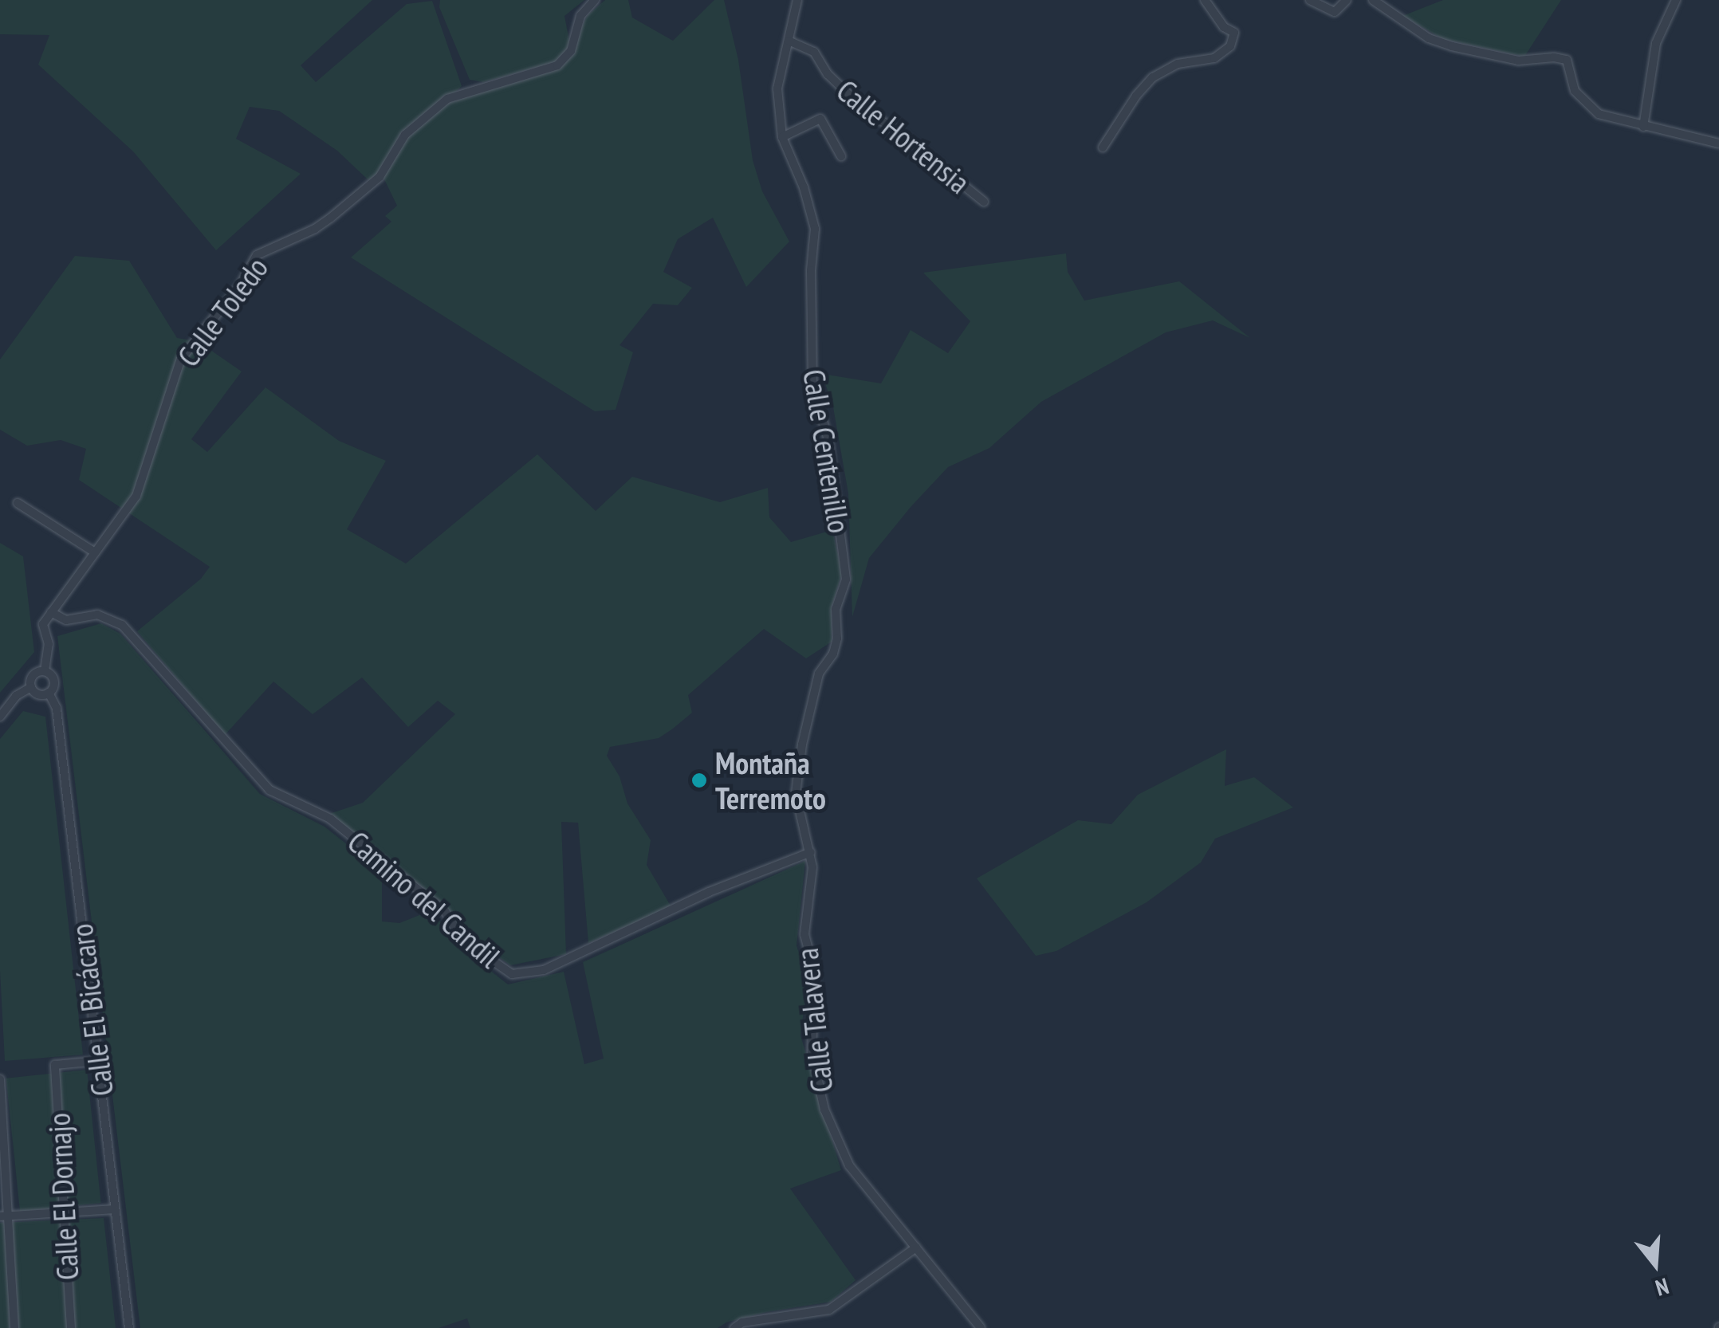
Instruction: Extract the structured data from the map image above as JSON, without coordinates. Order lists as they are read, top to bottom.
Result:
{
  "streets": {
    "street": [
      "Calle Hortensia",
      "Calle Toledo",
      "Calle Centenillo",
      "Camino del Candil",
      "Calle El Bicácaro",
      "Calle Talavera",
      "Calle El Dornajo"
    ]
  },
  "crossings": [
    ["Calle Hortensia", "Calle Centenillo"],
    ["Calle Toledo", "Camino del Candil"],
    ["Calle Centenillo", "Camino del Candil"],
    ["Calle Centenillo", "Calle Talavera"],
    ["Camino del Candil", "Calle Talavera"],
    ["Calle El Bicácaro", "Calle El Dornajo"]
  ],
  "places": ["Montaña Terremoto"],
  "north": "bottom"
}
